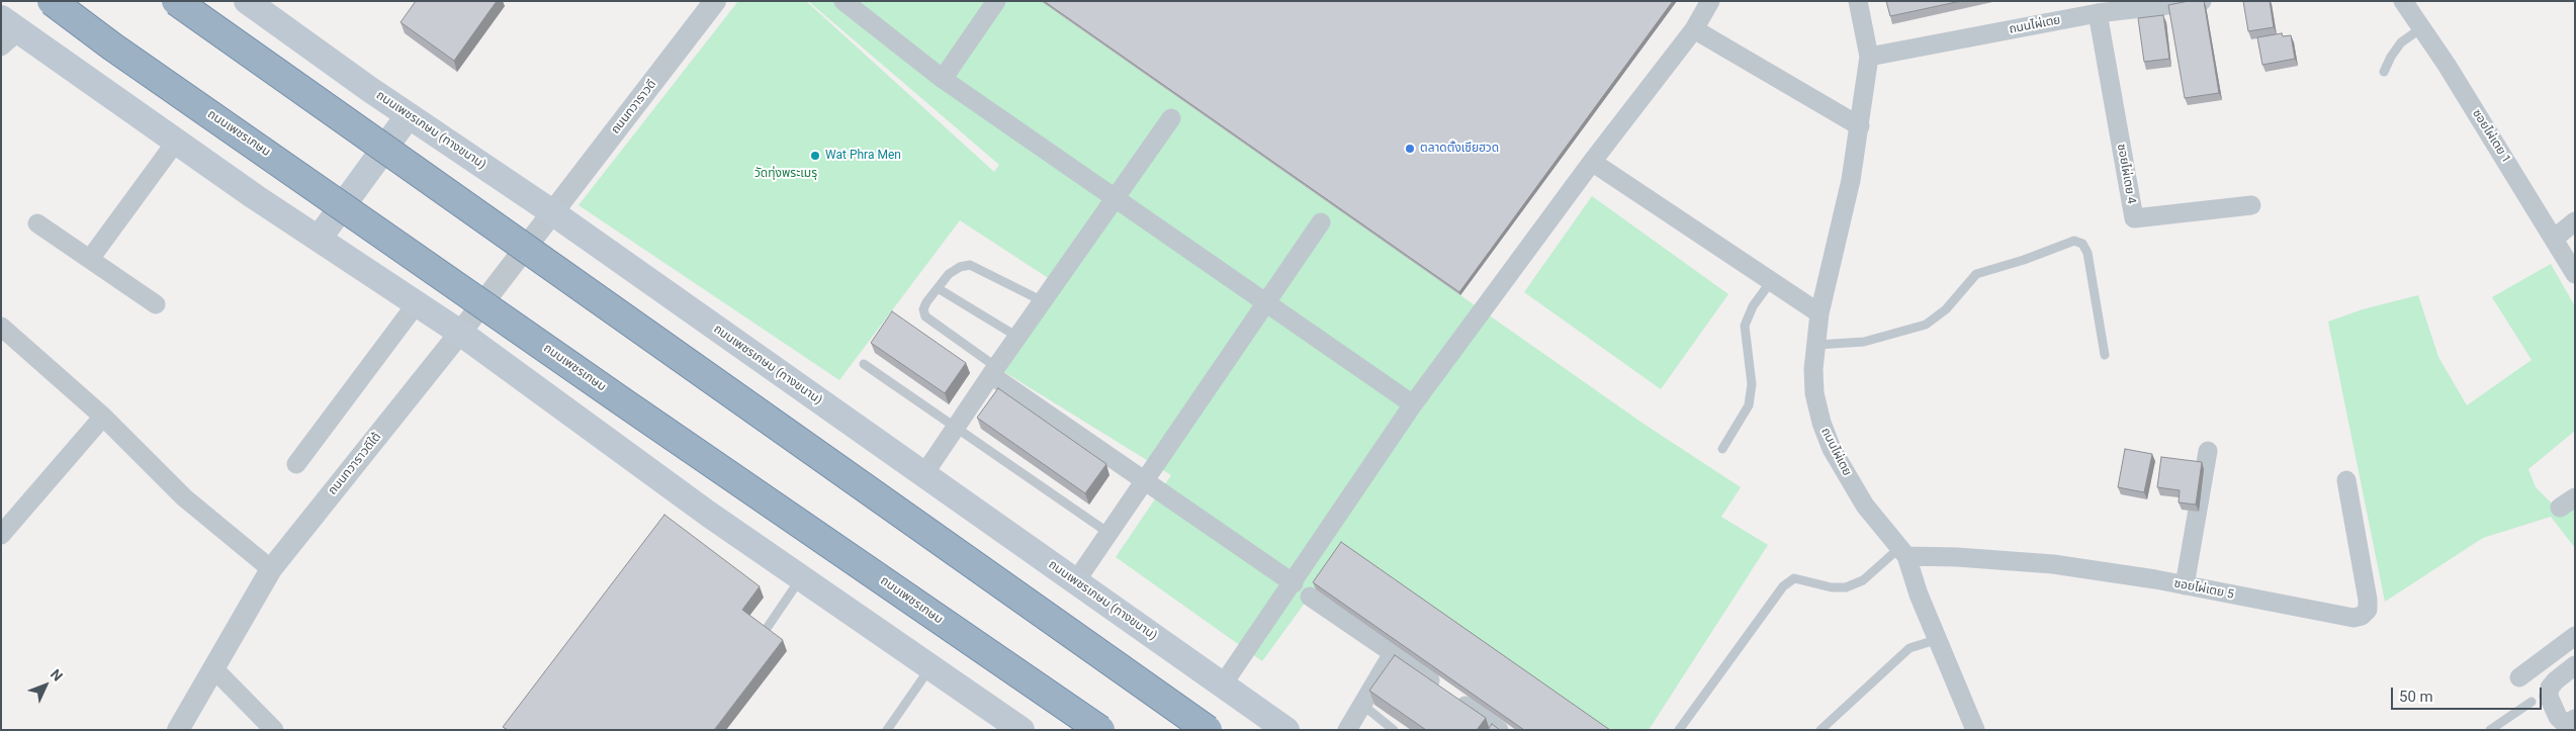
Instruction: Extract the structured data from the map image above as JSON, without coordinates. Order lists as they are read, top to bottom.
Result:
{
  "streets": {
    "highway": ["ถนนเพชรเกษม"],
    "main road": ["ถนนเพชรเกษม (ทางขนาน)"],
    "street": [
      "ถนนไผ่เตย",
      "ถนนทวาราวดี",
      "ซอยไผ่เตย 1",
      "ซอยไผ่เตย 4",
      "ถนนทวาราวดีใต้",
      "ซอยไผ่เตย 5"
    ]
  },
  "crossings": [
    ["ถนนไผ่เตย", "ซอยไผ่เตย 4"],
    ["ถนนไผ่เตย", "ซอยไผ่เตย 5"],
    ["ถนนทวาราวดี", "ถนนเพชรเกษม (ทางขนาน)"],
    ["ถนนทวาราวดี", "ถนนทวาราวดีใต้"],
    ["ถนนเพชรเกษม (ทางขนาน)", "ถนนทวาราวดีใต้"]
  ],
  "parks": ["วัดทุ่งพระเมรุ"],
  "places": ["ตลาดตั้งเซียฮวด", "Wat Phra Men"],
  "scale_bar": "50 m",
  "north": "top right"
}
